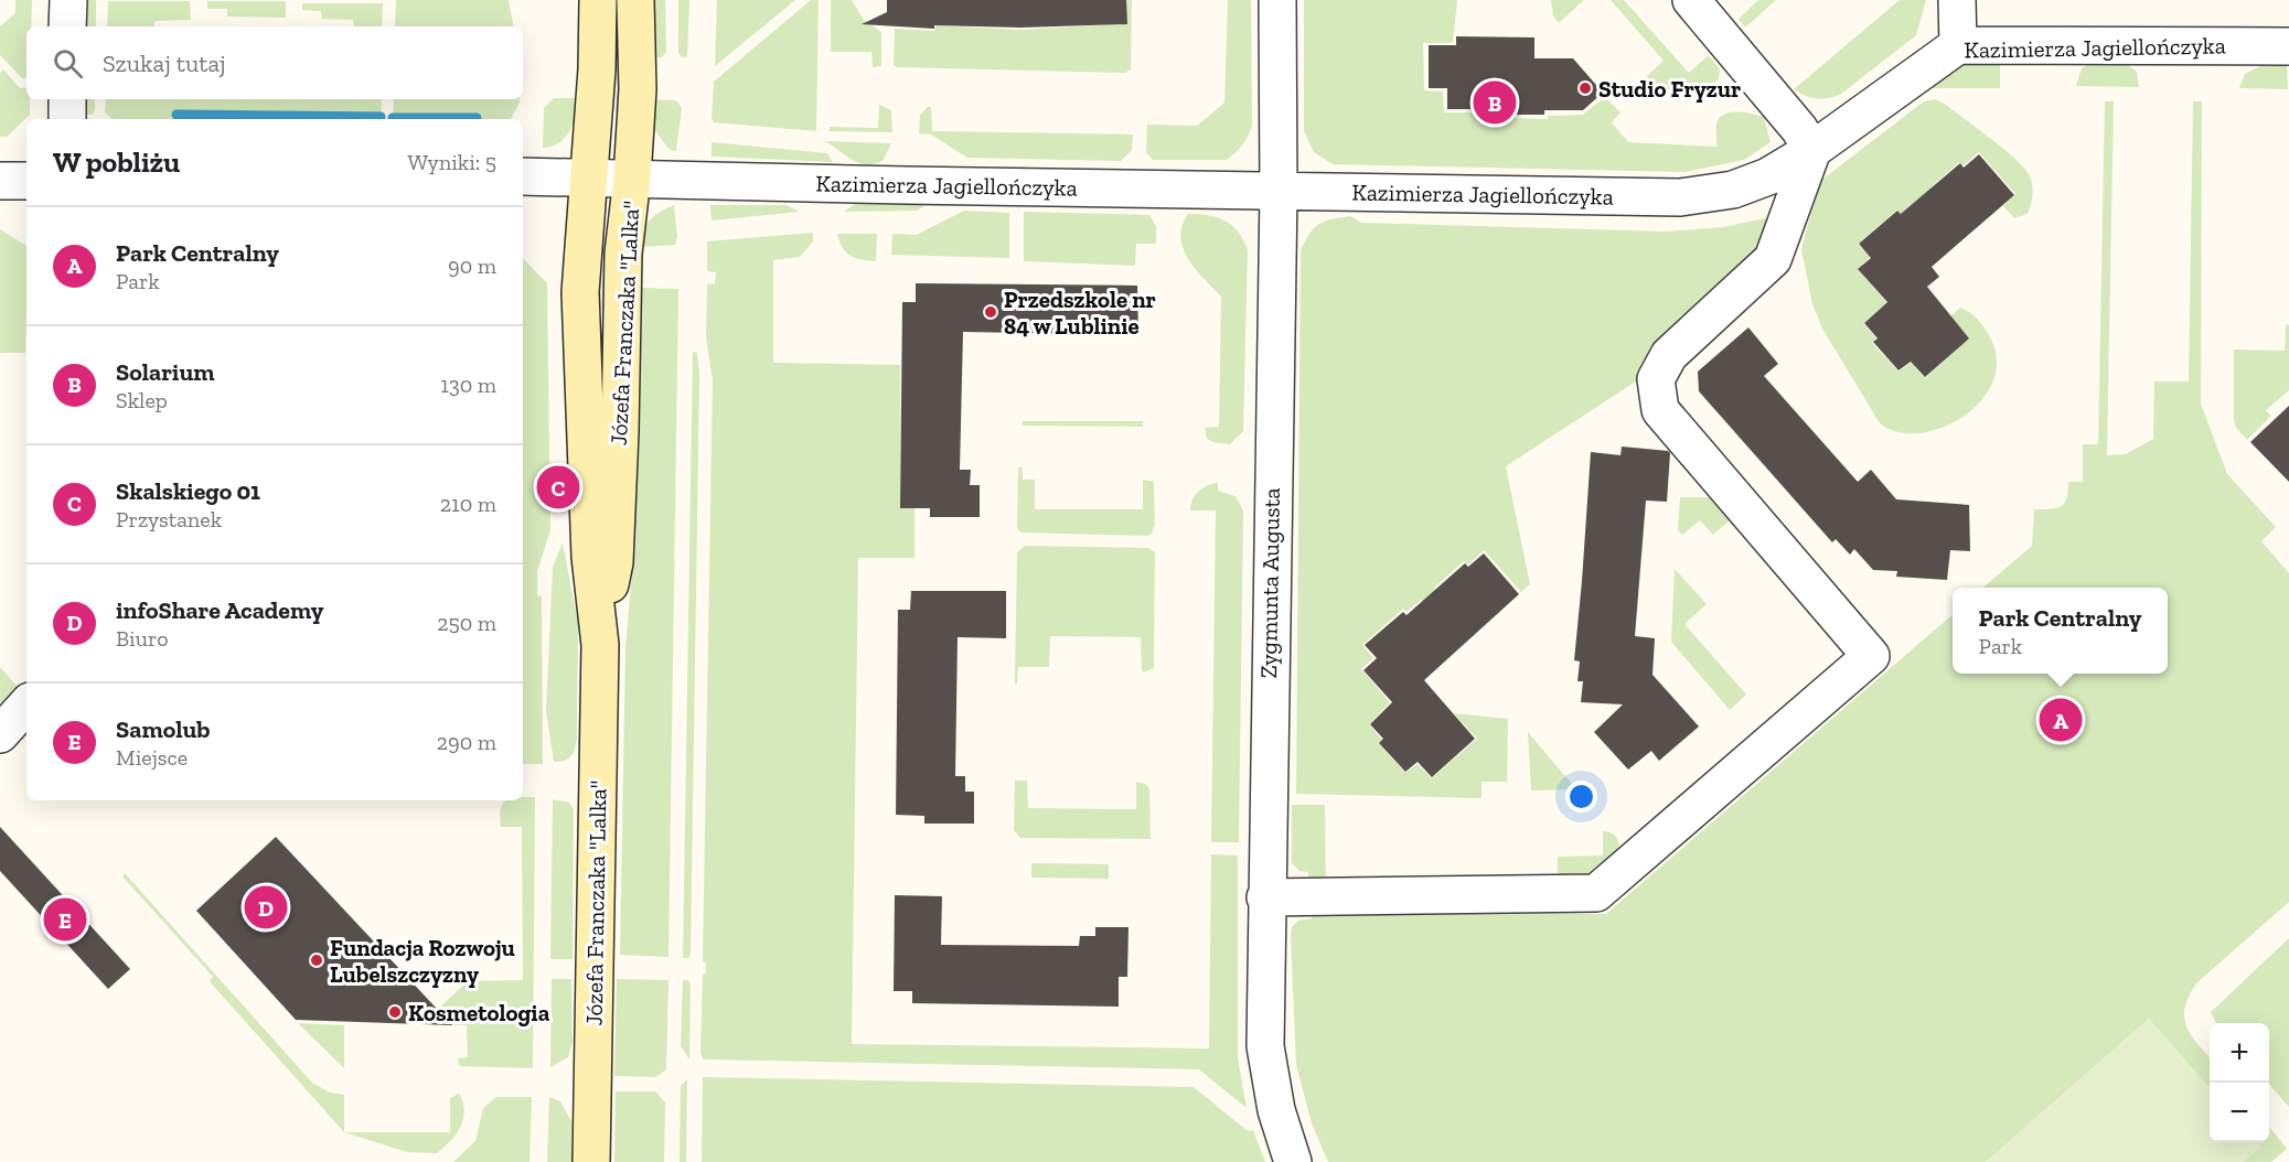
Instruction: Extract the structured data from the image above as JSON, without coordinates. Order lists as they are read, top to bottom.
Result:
{
  "streets": {
    "street": ["Kazimierza Jagiellończyka", "Józefa Franczaka \"Lalka\"", "Zygmunta Augusta"]
  },
  "crossings": [
    ["Kazimierza Jagiellończyka", "Józefa Franczaka \"Lalka\""],
    ["Kazimierza Jagiellończyka", "Zygmunta Augusta"]
  ],
  "places": [
    "Studio Fryzur",
    "Przedszkole nr 84 w Lublinie",
    "Fundacja Rozwoju Lubelszczyzny",
    "Kosmetologia"
  ],
  "page": {
    "search": "Szukaj tutaj",
    "pins": [
      "B",
      "C",
      "A",
      "D",
      "E"
    ],
    "heading": ["W pobliżu", "Wyniki: 5"],
    "list": [
      {
        "mark": "A",
        "name": "Park Centralny",
        "note": "Park",
        "value": "90 m"
      },
      {
        "mark": "B",
        "name": "Solarium",
        "note": "Sklep",
        "value": "130 m"
      },
      {
        "mark": "C",
        "name": "Skalskiego 01",
        "note": "Przystanek",
        "value": "210 m"
      },
      {
        "mark": "D",
        "name": "infoShare Academy",
        "note": "Biuro",
        "value": "250 m"
      },
      {
        "mark": "E",
        "name": "Samolub",
        "note": "Miejsce",
        "value": "290 m"
      }
    ],
    "popup": ["Park Centralny", "Park"],
    "map_buttons": ["+", "−"]
  }
}
